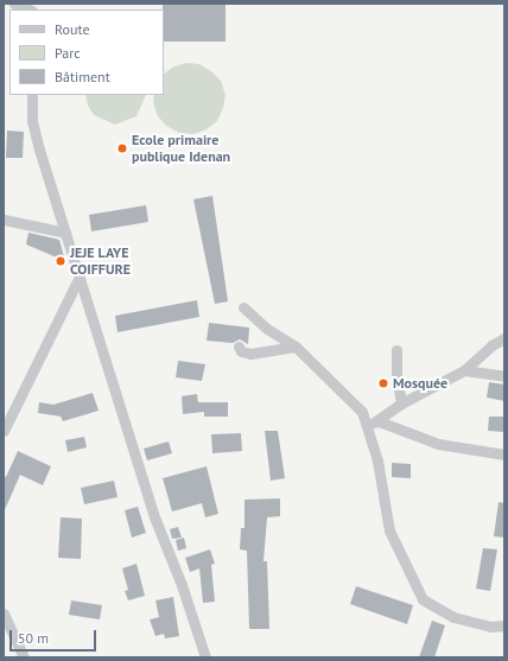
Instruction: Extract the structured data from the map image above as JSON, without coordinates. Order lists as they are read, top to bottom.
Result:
{
  "places": ["Ecole primaire publique Idenan", "JEJE LAYE COIFFURE", "Mosquée"],
  "legend": ["Route", "Parc", "Bâtiment"],
  "scale_bar": "50 m"
}
